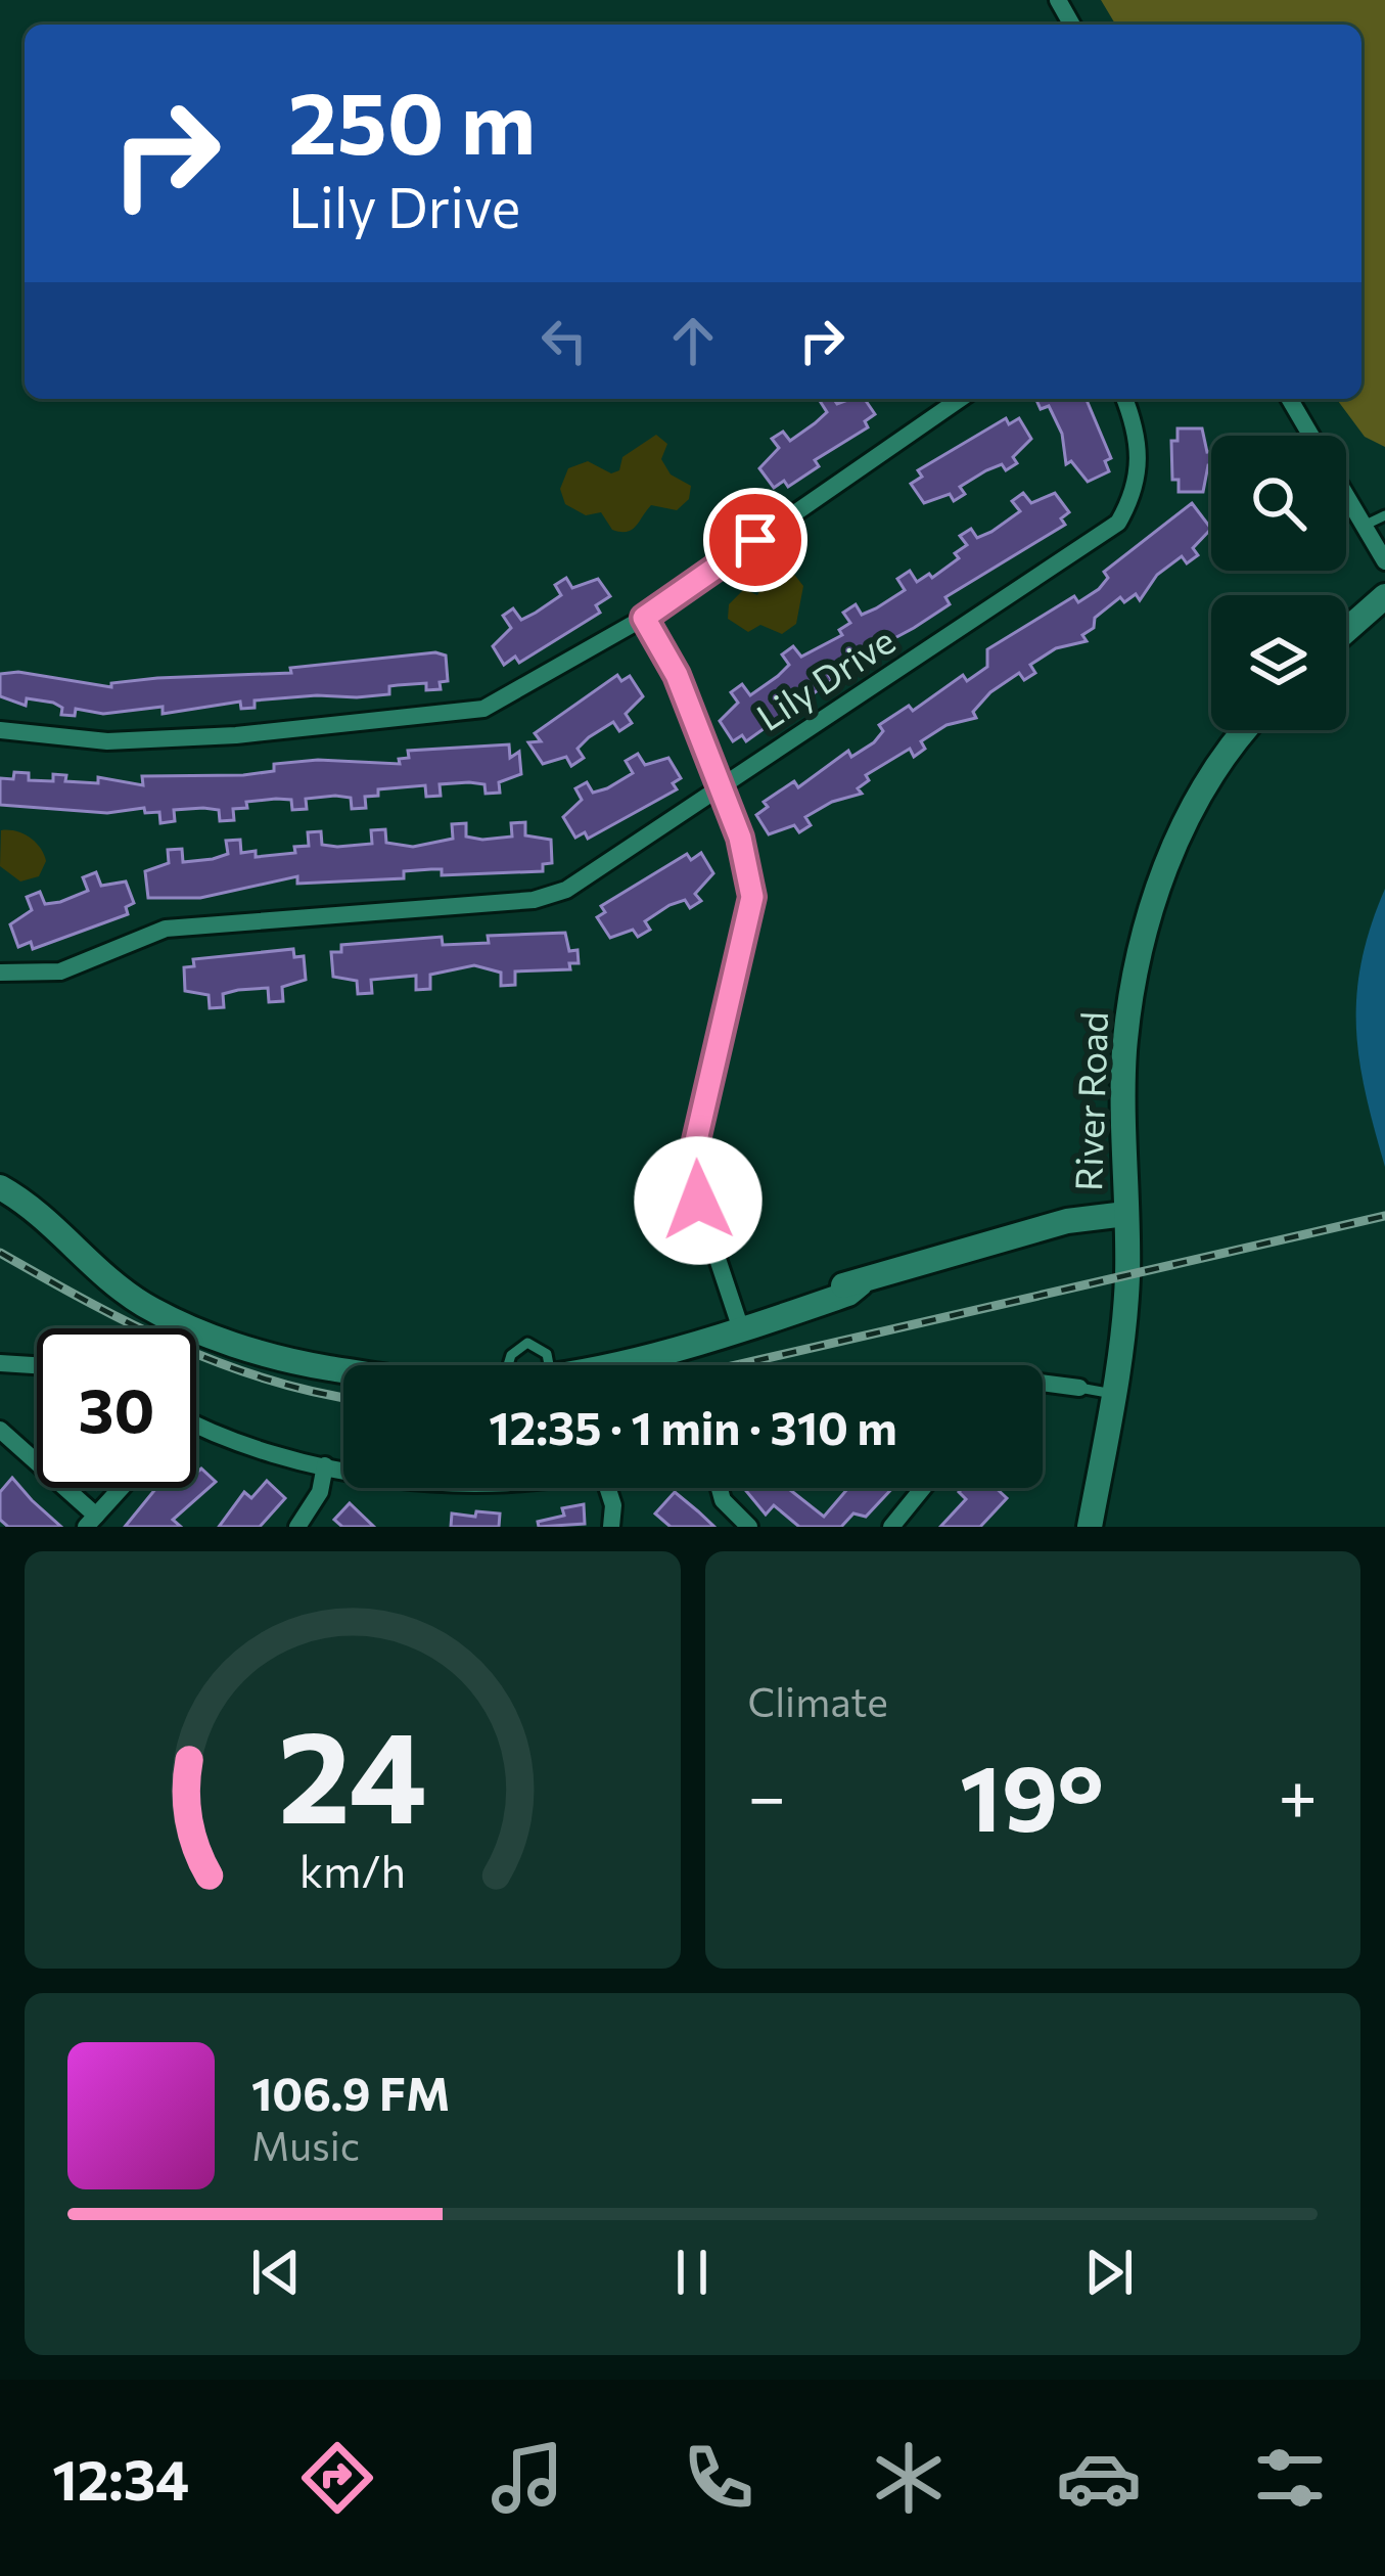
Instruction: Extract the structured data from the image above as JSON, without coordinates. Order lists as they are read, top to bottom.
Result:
{
  "streets": {
    "main road": ["River Road"],
    "street": ["Lily Drive"]
  },
  "page": {
    "turn": ["250 m", "Lily Drive"],
    "limit": "30",
    "trip": "12:35 · 1 min · 310 m",
    "tile": "Climate",
    "heat": ["−", "19°", "+"],
    "song": ["106.9 FM", "Music"],
    "tabs": "12:34",
    "gauge": ["24", "km/h"]
  }
}
